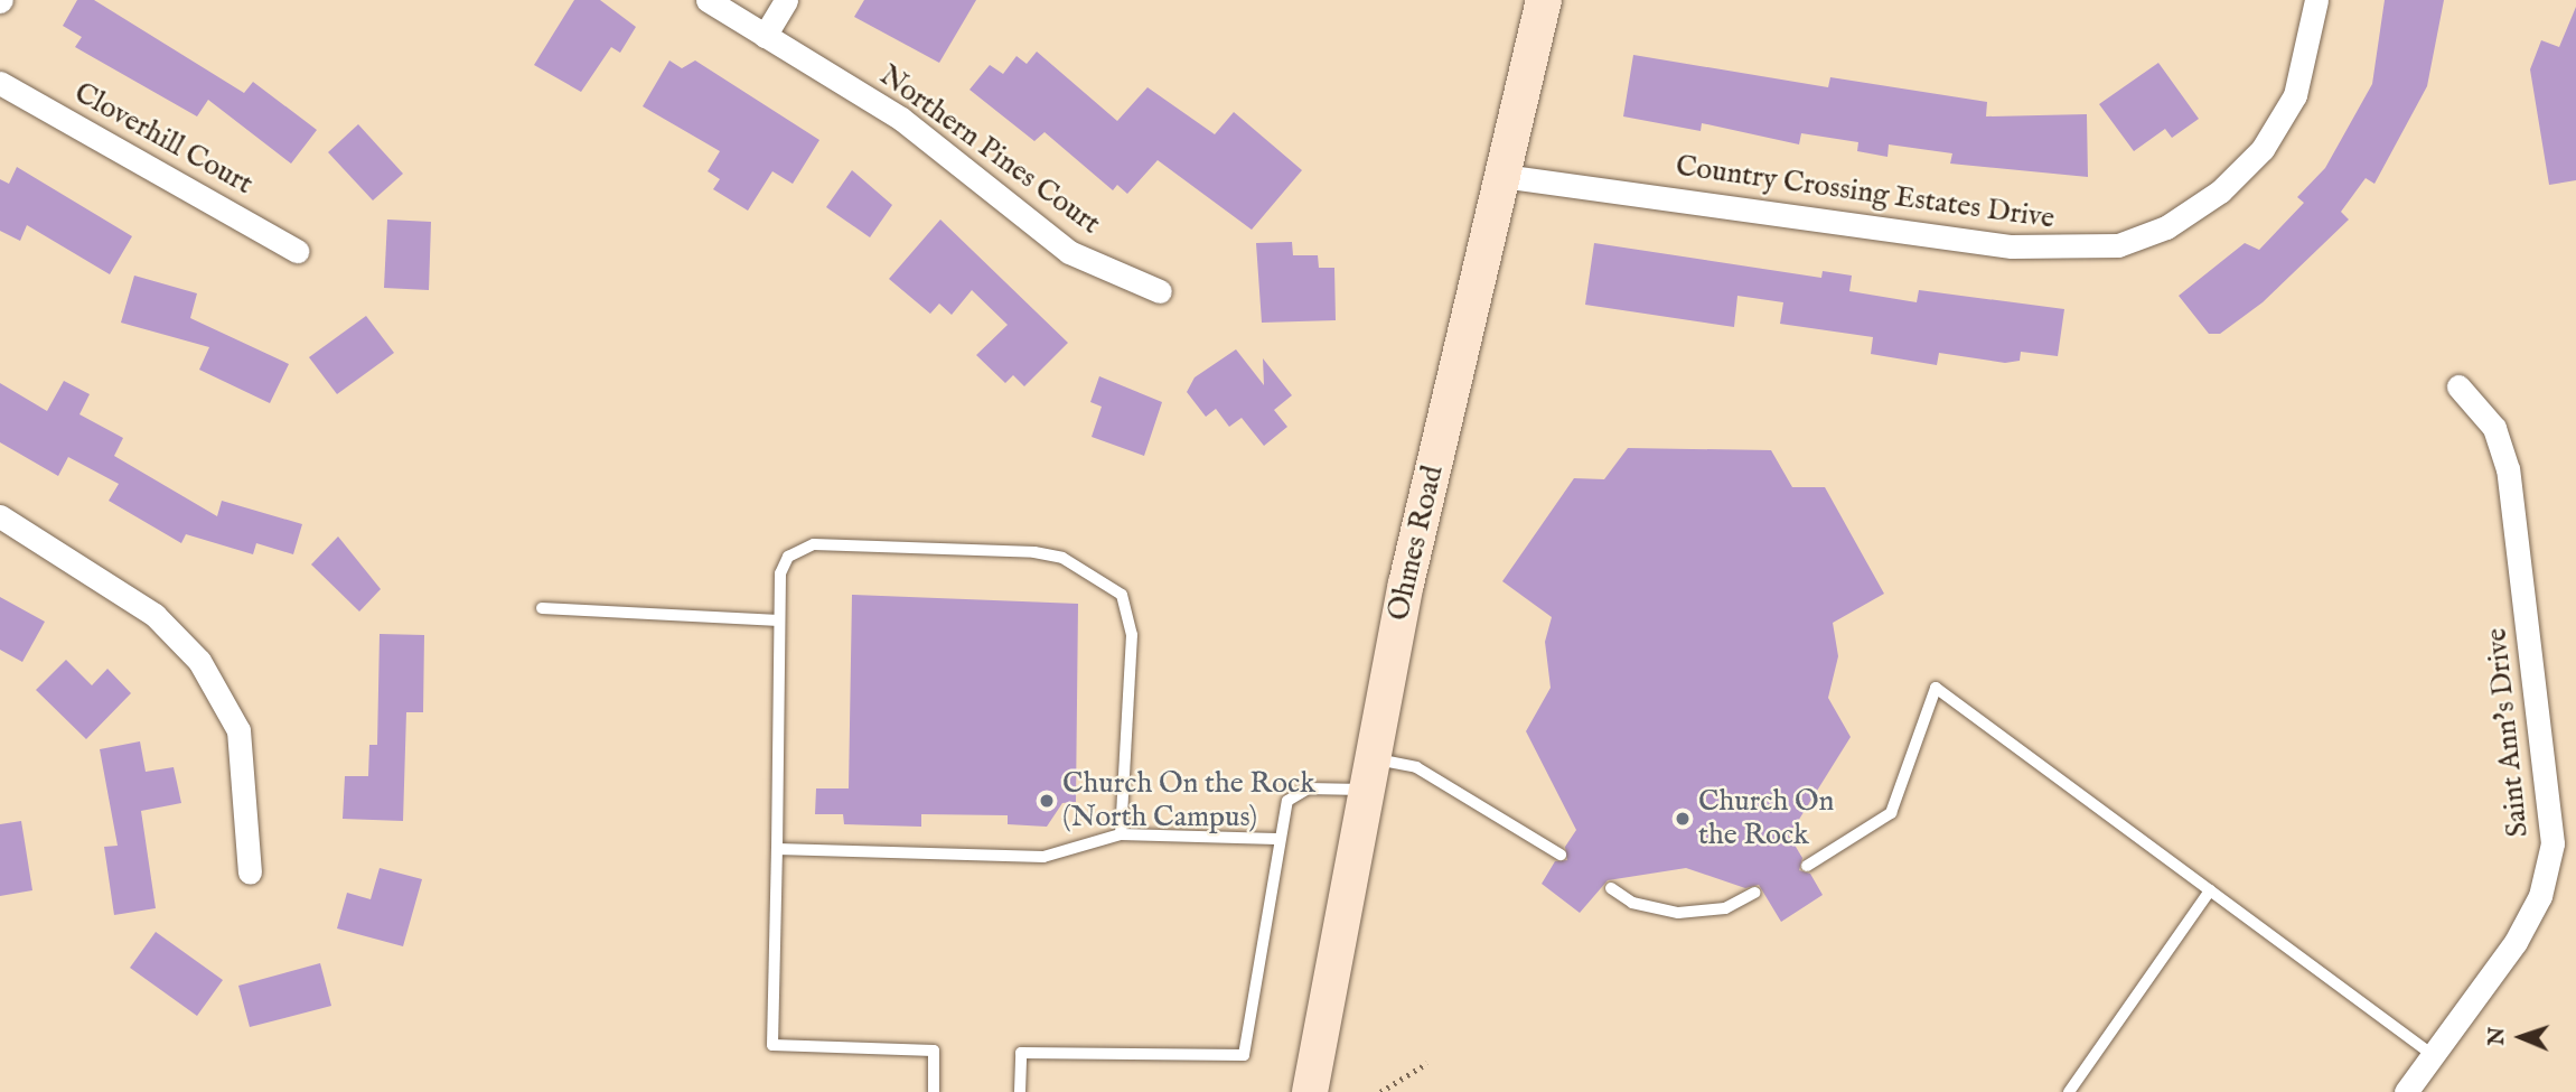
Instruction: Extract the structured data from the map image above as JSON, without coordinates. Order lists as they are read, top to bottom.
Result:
{
  "streets": {
    "main road": ["Ohmes Road"],
    "street": [
      "Cloverhill Court",
      "Northern Pines Court",
      "Country Crossing Estates Drive",
      "Saint Ann's Drive"
    ]
  },
  "crossings": [
    ["Country Crossing Estates Drive", "Ohmes Road"]
  ],
  "places": ["Church On the Rock (North Campus)", "Church On the Rock"],
  "north": "left"
}
